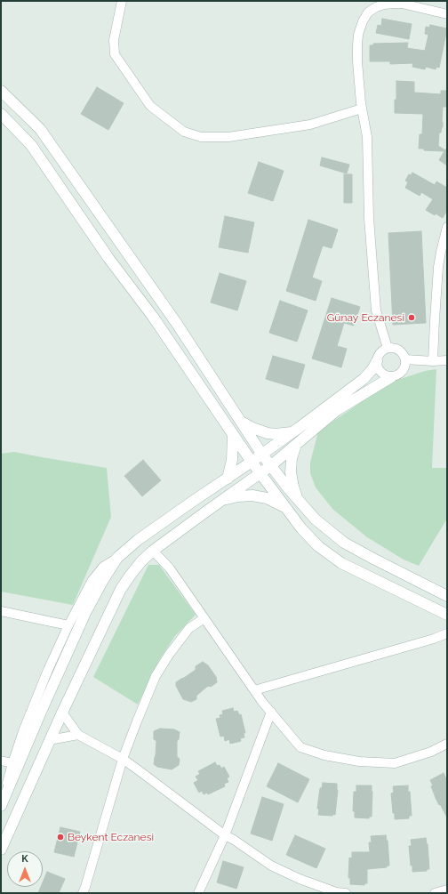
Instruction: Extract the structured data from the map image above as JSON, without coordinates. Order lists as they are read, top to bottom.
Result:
{
  "places": ["Günay Eczanesi", "Beykent Eczanesi"],
  "north": "top"
}
